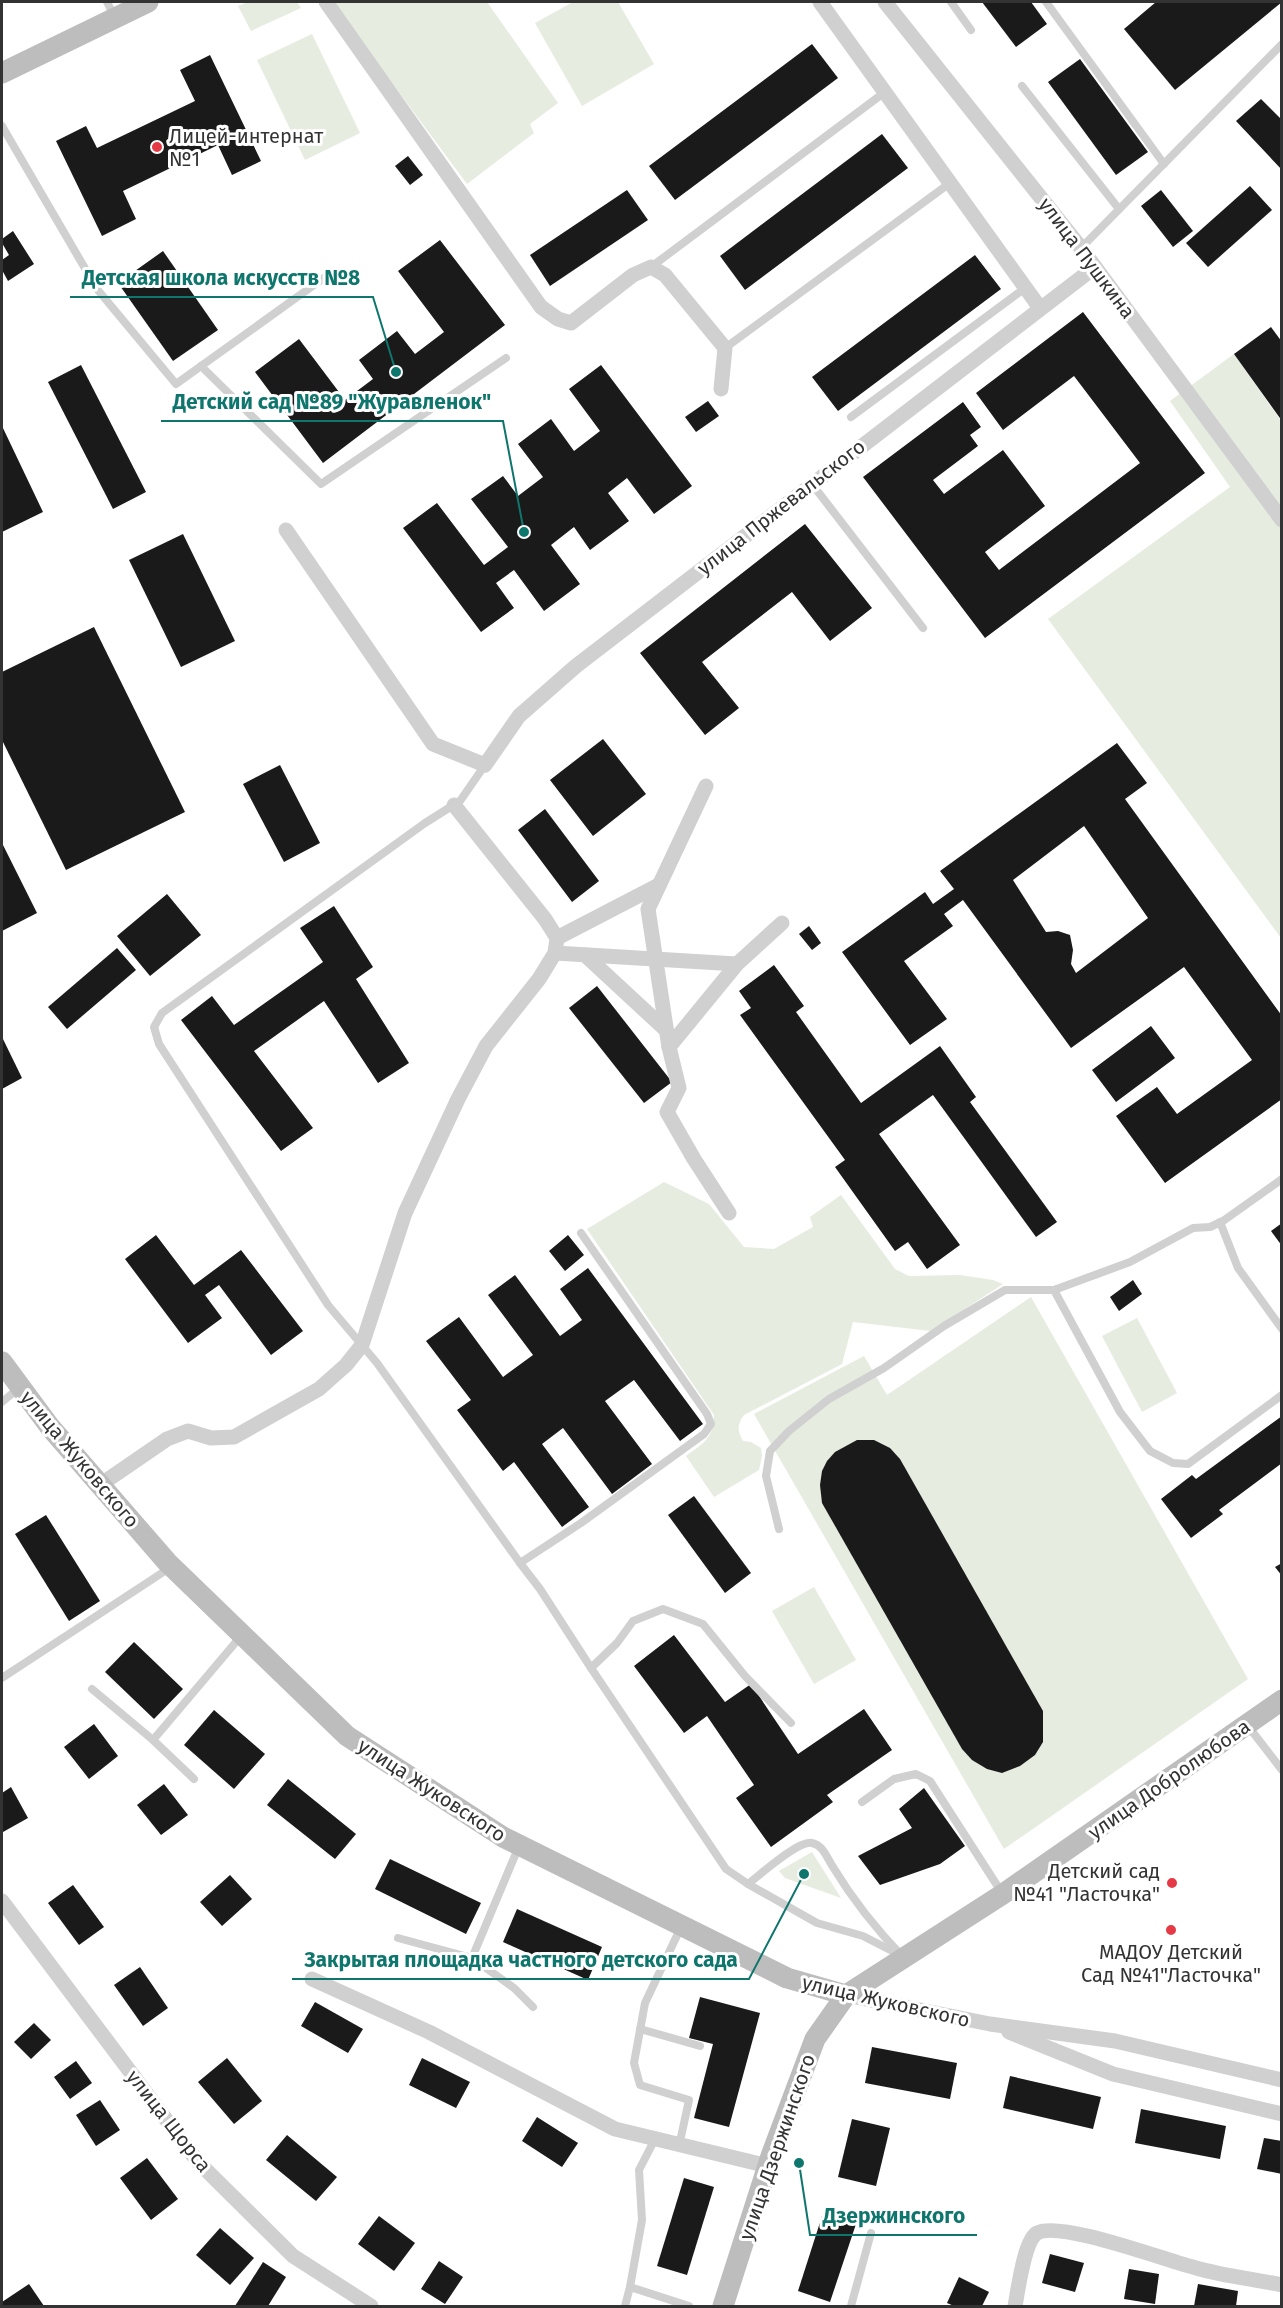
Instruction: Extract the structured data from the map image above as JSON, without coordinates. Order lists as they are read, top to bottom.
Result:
{
  "streets": {
    "street": [
      "улица Пушкина",
      "улица Пржевальского",
      "улица Жуковского",
      "улица Добролюбова",
      "улица Щорса",
      "улица Дзержинского"
    ]
  },
  "crossings": [
    ["улица Пушкина", "улица Пржевальского"],
    ["улица Жуковского", "улица Добролюбова"],
    ["улица Жуковского", "улица Дзержинского"],
    ["улица Добролюбова", "улица Дзержинского"]
  ],
  "places": [
    "Лицей-интернат №1",
    "Детская школа искусств №8",
    "Детский сад №89 \"Журавленок\"",
    "Закрытая площадка частного детского сада",
    "Детский сад №41 \"Ласточка\"",
    "МАДОУ Детский Сад №41\"Ласточка\"",
    "Дзержинского"
  ]
}
